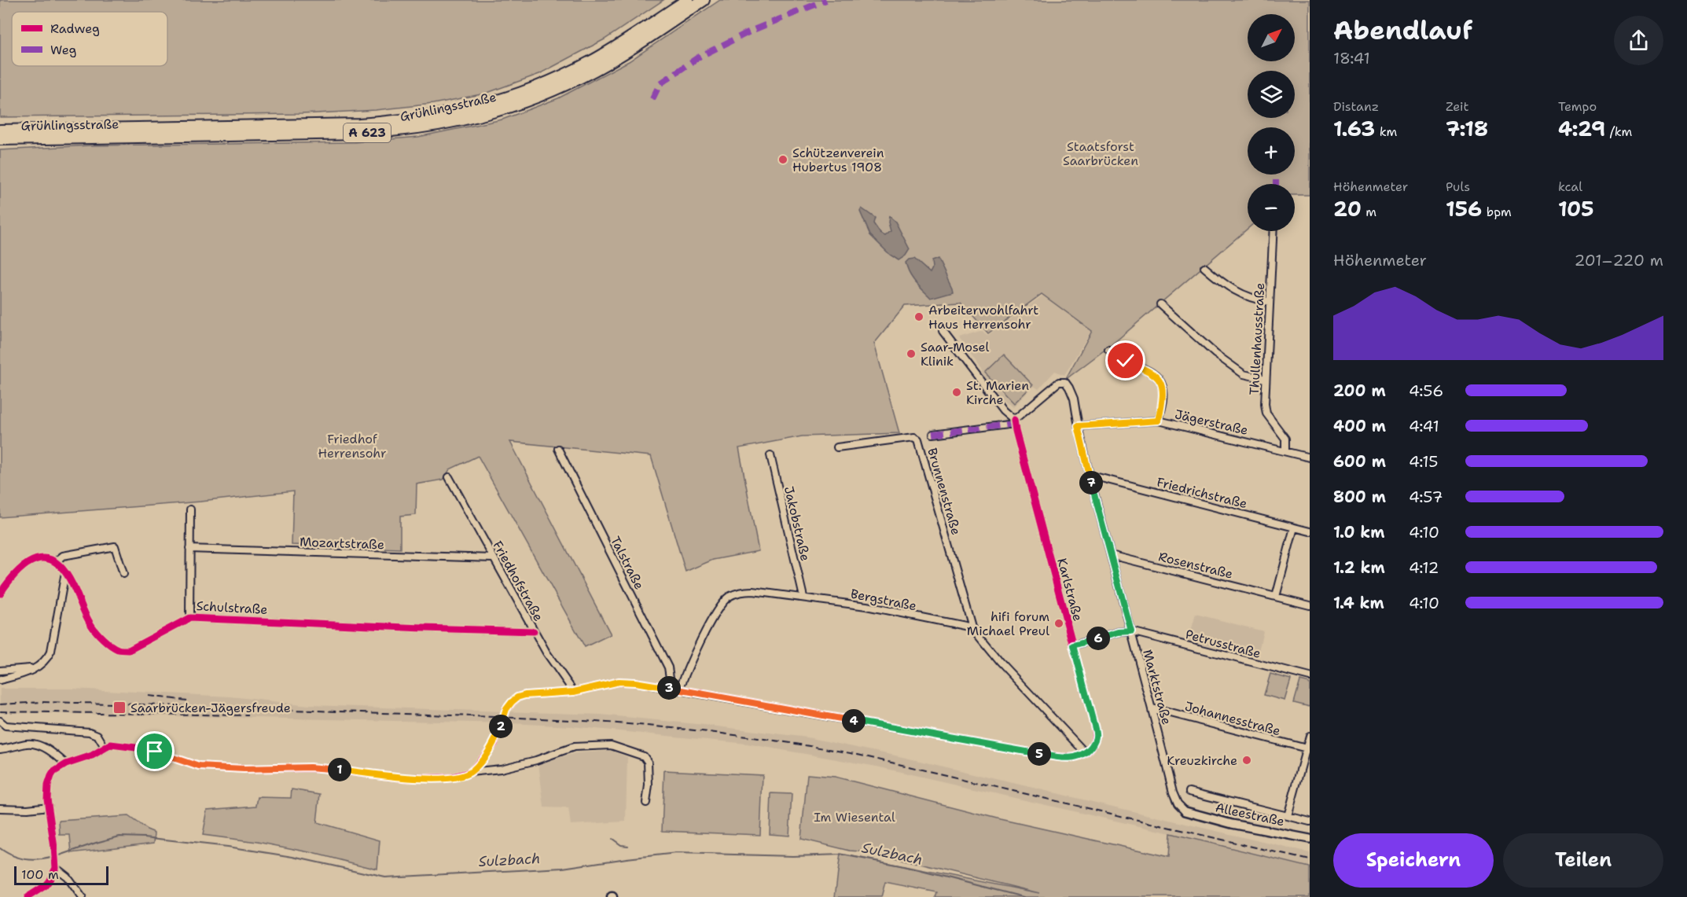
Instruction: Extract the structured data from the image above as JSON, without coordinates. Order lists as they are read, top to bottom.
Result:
{
  "streets": {
    "highway": ["Grühlingsstraße", "A 623"],
    "street": [
      "Thullenhausstraße",
      "Jägerstraße",
      "Brunnenstraße",
      "Friedrichstraße",
      "Jakobstraße",
      "Mozartstraße",
      "Talstraße",
      "Rosenstraße",
      "Friedhofstraße",
      "Karlstraße",
      "Bergstraße",
      "Schulstraße",
      "Petrusstraße",
      "Marktstraße",
      "Johannesstraße",
      "Alleestraße"
    ]
  },
  "crossings": [
    ["Thullenhausstraße", "Jägerstraße"],
    ["Jägerstraße", "Marktstraße"],
    ["Brunnenstraße", "Bergstraße"],
    ["Friedrichstraße", "Marktstraße"],
    ["Jakobstraße", "Bergstraße"],
    ["Mozartstraße", "Friedhofstraße"],
    ["Rosenstraße", "Marktstraße"],
    ["Friedhofstraße", "Schulstraße"],
    ["Karlstraße", "Marktstraße"],
    ["Petrusstraße", "Marktstraße"],
    ["Marktstraße", "Johannesstraße"],
    ["Marktstraße", "Alleestraße"]
  ],
  "water": ["Sulzbach"],
  "parks": ["Staatsforst Saarbrücken", "Friedhof Herrensohr", "Im Wiesental"],
  "places": {
    "other": [
      "Schützenverein Hubertus 1908",
      "Arbeiterwohlfahrt Haus Herrensohr",
      "Saar-Mosel Klinik",
      "St. Marien Kirche",
      "hifi forum Michael Preul",
      "Kreuzkirche"
    ],
    "transit": ["Saarbrücken-Jägersfreude"]
  },
  "legend": ["Radweg", "Weg"],
  "scale_bar": "100 m",
  "north": "top right",
  "page": {
    "heading": ["Abendlauf", "18:41"],
    "map_buttons": ["+", "−"],
    "stats": [
      ["Distanz", "1.63 km"],
      ["Zeit", "7:18"],
      ["Tempo", "4:29 /km"],
      ["Höhenmeter", "20 m"],
      ["Puls", "156 bpm"],
      ["kcal", "105"]
    ],
    "chart": ["Höhenmeter", "201–220 m"],
    "list": [
      {
        "name": "200 m",
        "note": "4:56"
      },
      {
        "name": "400 m",
        "note": "4:41"
      },
      {
        "name": "600 m",
        "note": "4:15"
      },
      {
        "name": "800 m",
        "note": "4:57"
      },
      {
        "name": "1.0 km",
        "note": "4:10"
      },
      {
        "name": "1.2 km",
        "note": "4:12"
      },
      {
        "name": "1.4 km",
        "note": "4:10"
      }
    ],
    "pins": [
      "7",
      "6",
      "3",
      "4",
      "2",
      "5",
      "1"
    ],
    "buttons": ["Speichern", "Teilen"],
    "scale": "100 m"
  }
}
